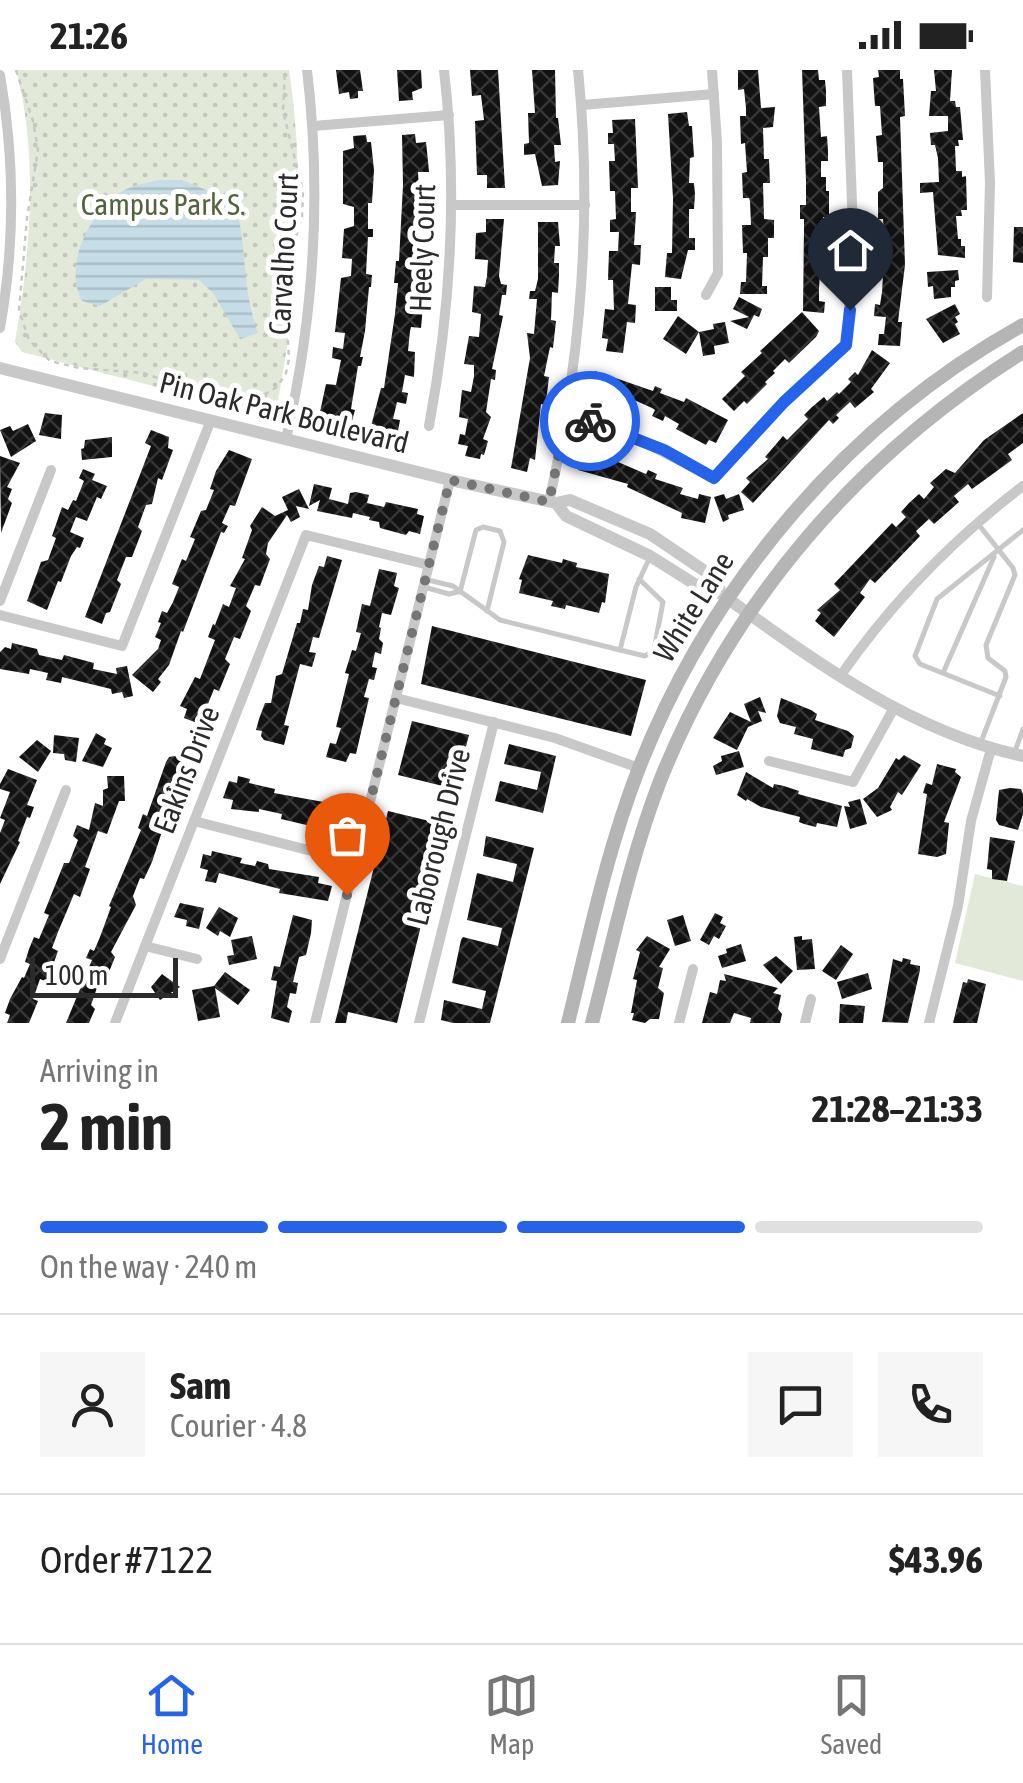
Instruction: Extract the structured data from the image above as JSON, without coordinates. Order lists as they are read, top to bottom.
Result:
{
  "streets": {
    "main road": ["White Lane"],
    "street": [
      "Heely Court",
      "Carvalho Court",
      "Pin Oak Park Boulevard",
      "Eakins Drive",
      "Laborough Drive"
    ]
  },
  "crossings": [
    ["Carvalho Court", "Pin Oak Park Boulevard"],
    ["Pin Oak Park Boulevard", "White Lane"]
  ],
  "parks": ["Campus Park S."],
  "scale_bar": "100 m",
  "page": {
    "status": "21:26",
    "scale": "100 m",
    "heading": ["2 min", "Arriving in", "21:28–21:33"],
    "panel": [
      "Sam",
      "Courier · 4.8",
      "Order #7122",
      "$43.96"
    ],
    "bar": "On the way · 240 m",
    "tabs": ["Home", "Map", "Saved"]
  }
}
